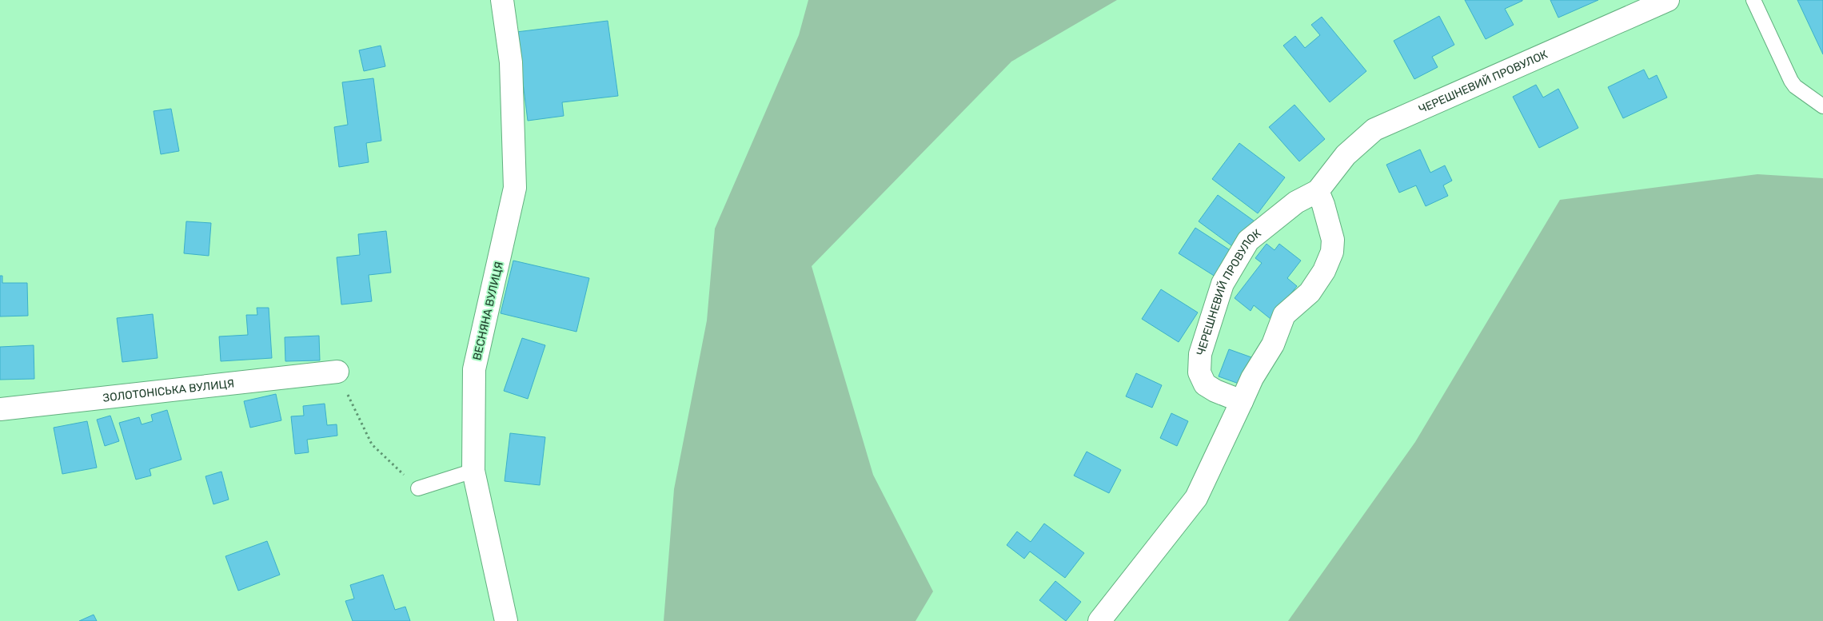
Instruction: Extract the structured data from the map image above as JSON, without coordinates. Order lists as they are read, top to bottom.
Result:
{
  "streets": {
    "street": ["ЧЕРЕШНЕВИЙ ПРОВУЛОК", "ВЕСНЯНА ВУЛИЦЯ", "ЗОЛОТОНІСЬКА ВУЛИЦЯ"]
  }
}
